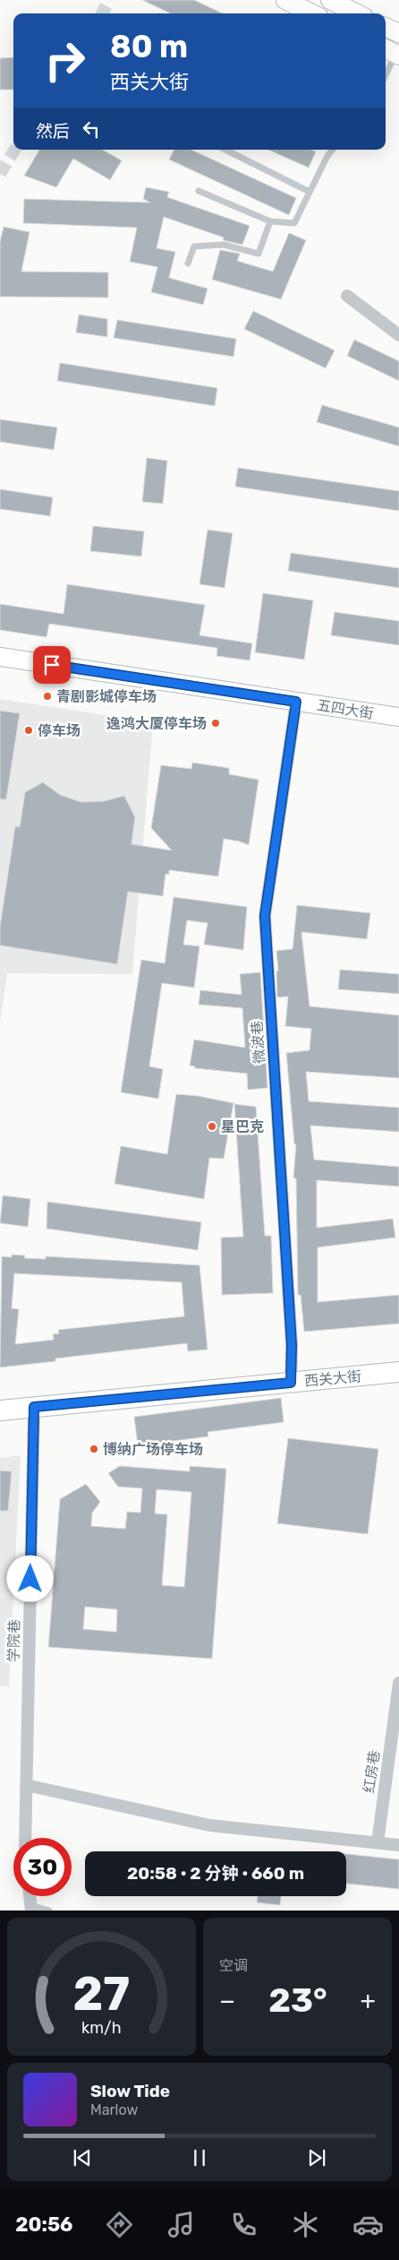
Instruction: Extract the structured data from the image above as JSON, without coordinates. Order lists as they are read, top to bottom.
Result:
{
  "streets": {
    "main road": ["五四大街", "西关大街"],
    "street": ["微波巷", "学院巷", "红房巷"]
  },
  "crossings": [
    ["五四大街", "微波巷"],
    ["微波巷", "西关大街"],
    ["西关大街", "学院巷"]
  ],
  "places": [
    "青剧影城停车场",
    "逸鸿大厦停车场",
    "停车场",
    "星巴克",
    "博纳广场停车场"
  ],
  "page": {
    "turn": ["80 m", "西关大街"],
    "then": "然后",
    "limit": "30",
    "trip": "20:58 · 2 分钟 · 660 m",
    "tile": "空调",
    "heat": ["−", "23°", "+"],
    "song": ["Slow Tide", "Marlow"],
    "tabs": "20:56",
    "gauge": ["27", "km/h"]
  }
}
